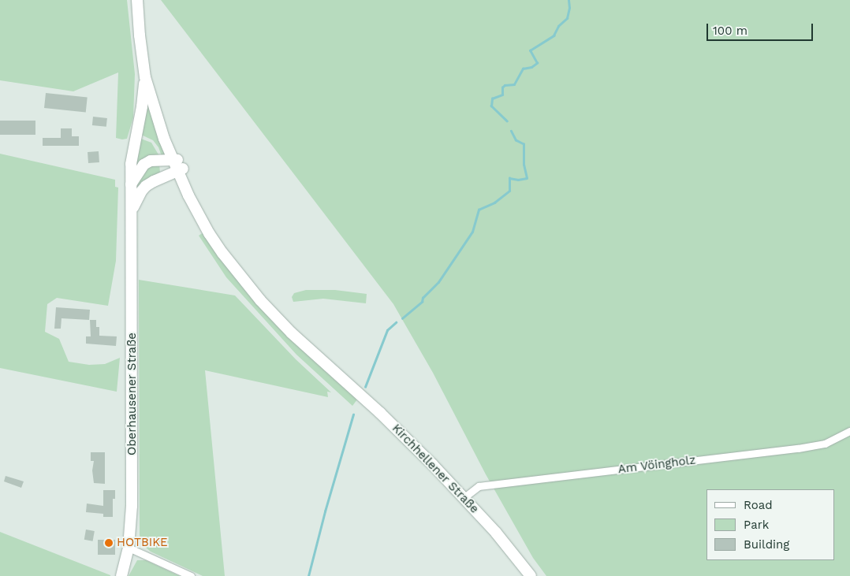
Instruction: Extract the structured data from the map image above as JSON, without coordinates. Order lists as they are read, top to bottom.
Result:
{
  "streets": {
    "main road": ["Oberhausener Straße", "Kirchhellener Straße"],
    "street": ["Am Vöingholz"]
  },
  "crossings": [
    ["Oberhausener Straße", "Kirchhellener Straße"],
    ["Am Vöingholz", "Kirchhellener Straße"]
  ],
  "places": ["HOTBIKE"],
  "legend": ["Road", "Park", "Building"],
  "scale_bar": "100 m"
}
